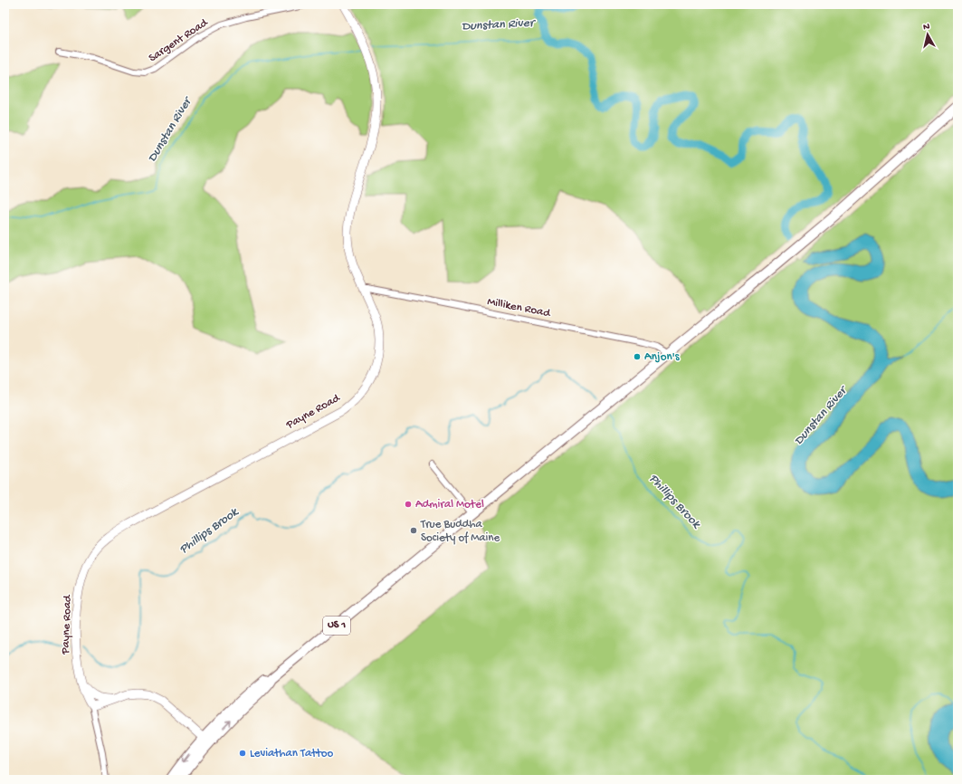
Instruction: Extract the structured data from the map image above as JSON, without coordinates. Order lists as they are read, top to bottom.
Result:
{
  "streets": {
    "main road": ["Payne Road", "US 1"],
    "street": ["Sargent Road", "Milliken Road"]
  },
  "crossings": [
    ["Milliken Road", "Payne Road"],
    ["Milliken Road", "US 1"]
  ],
  "water": ["Dunstan River", "Phillips Brook"],
  "places": [
    "Anjon's",
    "Admiral Motel",
    "True Buddha Society of Maine",
    "Leviathan Tattoo"
  ],
  "north": "top"
}
